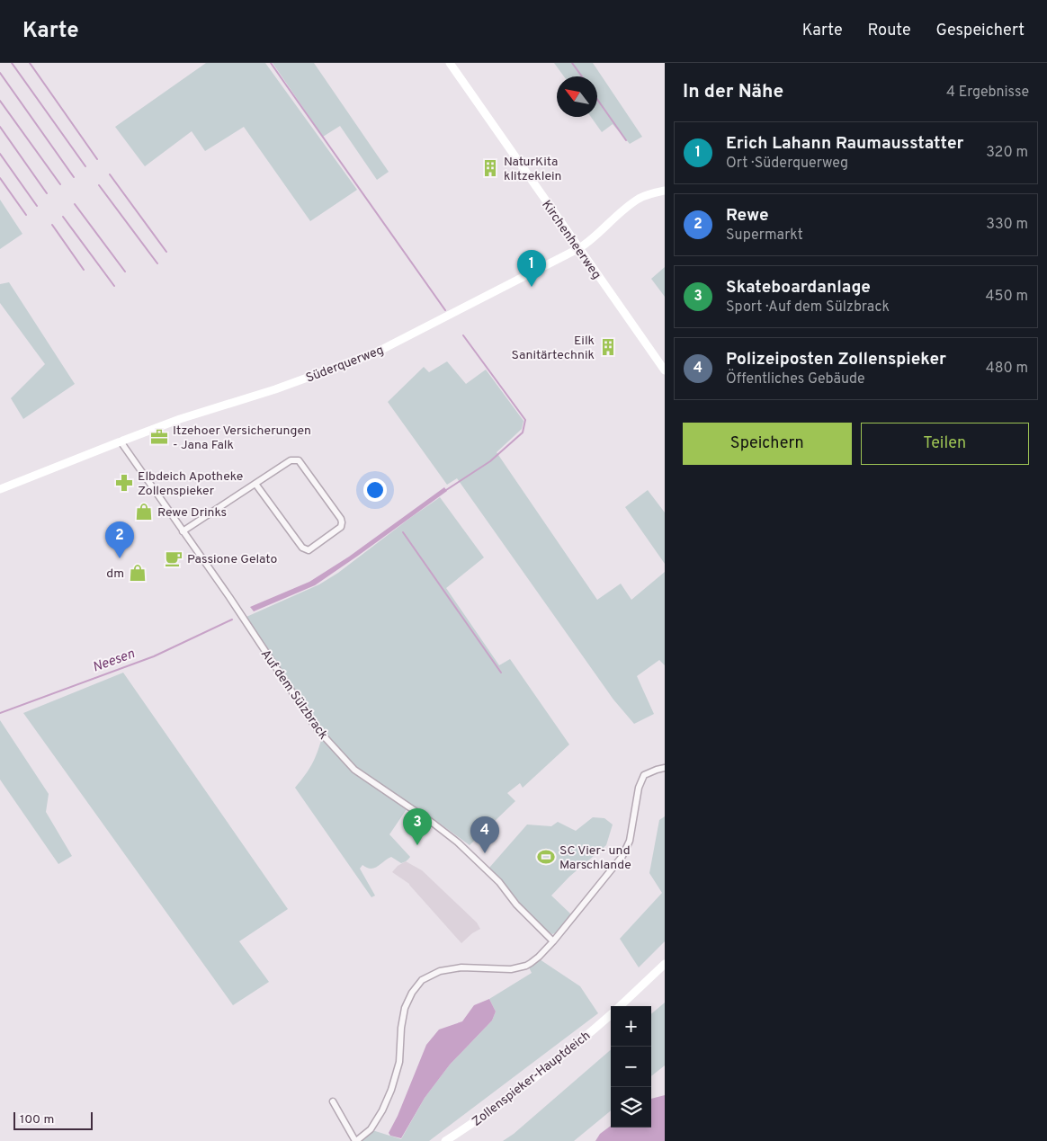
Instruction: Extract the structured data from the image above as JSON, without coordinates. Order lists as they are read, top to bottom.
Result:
{
  "streets": {
    "street": [
      "Kirchenheerweg",
      "Süderquerweg",
      "Auf dem Sülzbrack",
      "Zollenspieker-Hauptdeich"
    ]
  },
  "crossings": [
    ["Kirchenheerweg", "Süderquerweg"],
    ["Süderquerweg", "Auf dem Sülzbrack"]
  ],
  "water": ["Neesen"],
  "places": {
    "building": ["NaturKita klitzeklein", "Eilk Sanitärtechnik"],
    "office": ["Itzehoer Versicherungen - Jana Falk"],
    "pharmacy": ["Elbdeich Apotheke Zollenspieker"],
    "shop": ["Rewe Drinks", "dm"],
    "cafe": ["Passione Gelato"],
    "sports": ["SC Vier- und Marschlande"]
  },
  "scale_bar": "100 m",
  "north": "top left",
  "page": {
    "header": "Karte",
    "nav": ["Karte", "Route", "Gespeichert"],
    "heading": ["In der Nähe", "4 Ergebnisse"],
    "list": [
      {
        "mark": "1",
        "name": "Erich Lahann Raumausstatter",
        "note": "Ort · Süderquerweg",
        "value": "320 m"
      },
      {
        "mark": "2",
        "name": "Rewe",
        "note": "Supermarkt",
        "value": "330 m"
      },
      {
        "mark": "3",
        "name": "Skateboardanlage",
        "note": "Sport · Auf dem Sülzbrack",
        "value": "450 m"
      },
      {
        "mark": "4",
        "name": "Polizeiposten Zollenspieker",
        "note": "Öffentliches Gebäude",
        "value": "480 m"
      }
    ],
    "pins": [
      "1",
      "2",
      "3",
      "4"
    ],
    "buttons": ["Speichern", "Teilen"],
    "map_buttons": ["+", "−"],
    "scale": "100 m"
  }
}
